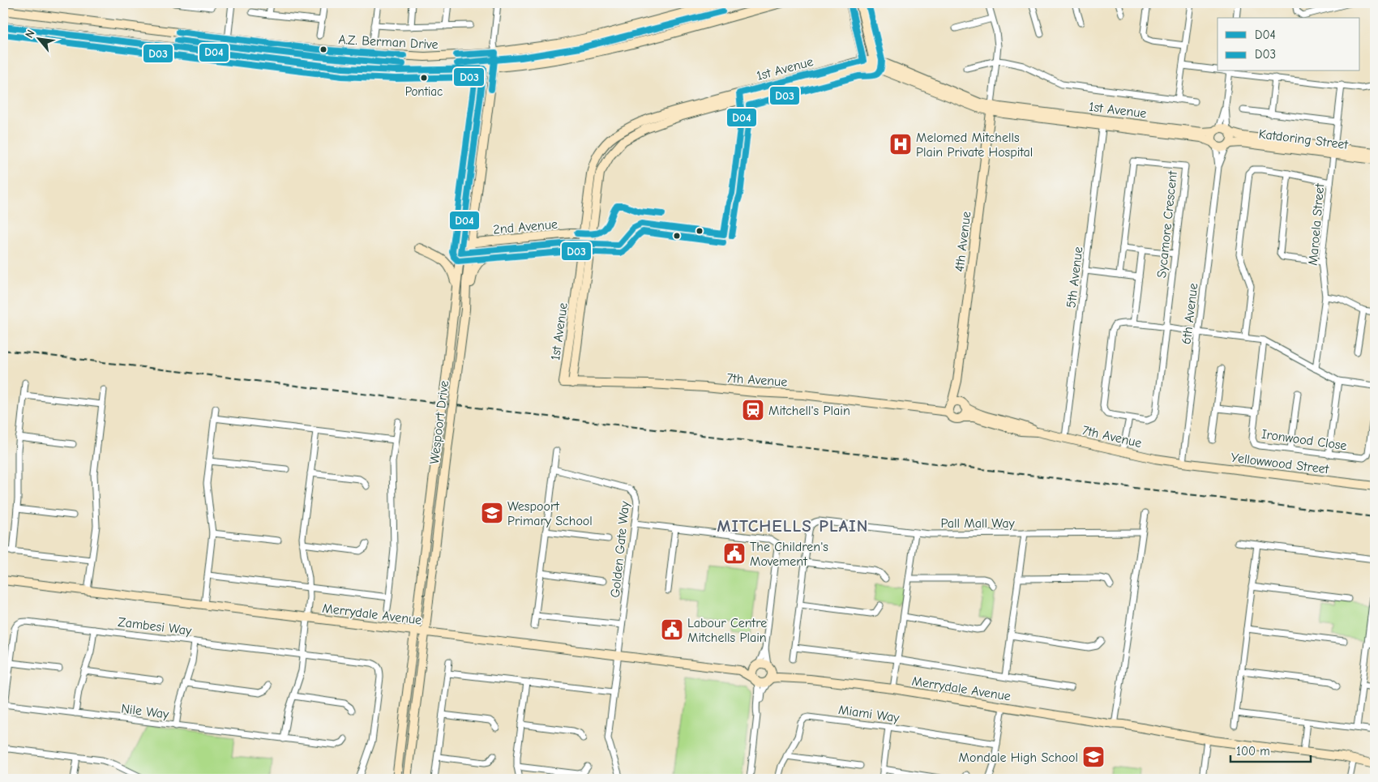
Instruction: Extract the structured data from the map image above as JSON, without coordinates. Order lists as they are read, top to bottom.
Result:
{
  "streets": {
    "street": [
      "A.Z. Berman Drive",
      "1st Avenue",
      "Katdoring Street",
      "Sycamore Crescent",
      "Maroela Street",
      "2nd Avenue",
      "4th Avenue",
      "5th Avenue",
      "6th Avenue",
      "7th Avenue",
      "Wespoort Drive",
      "Ironwood Close",
      "Yellowwood Street",
      "Pall Mall Way",
      "Golden Gate Way",
      "Merrydale Avenue",
      "Zambesi Way",
      "Nile Way",
      "Miami Way"
    ]
  },
  "crossings": [
    ["A.Z. Berman Drive", "Wespoort Drive"],
    ["1st Avenue", "Katdoring Street"],
    ["1st Avenue", "2nd Avenue"],
    ["1st Avenue", "4th Avenue"],
    ["1st Avenue", "5th Avenue"],
    ["1st Avenue", "6th Avenue"],
    ["1st Avenue", "7th Avenue"],
    ["Katdoring Street", "Maroela Street"],
    ["Katdoring Street", "6th Avenue"],
    ["2nd Avenue", "Wespoort Drive"],
    ["4th Avenue", "7th Avenue"],
    ["5th Avenue", "7th Avenue"],
    ["6th Avenue", "7th Avenue"],
    ["6th Avenue", "Yellowwood Street"],
    ["7th Avenue", "Yellowwood Street"],
    ["Wespoort Drive", "Merrydale Avenue"],
    ["Golden Gate Way", "Merrydale Avenue"],
    ["Zambesi Way", "Nile Way"]
  ],
  "districts": ["MITCHELLS PLAIN"],
  "places": {
    "other": ["Pontiac"],
    "hospital": ["Melomed Mitchells Plain Private Hospital"],
    "station": ["Mitchell's Plain"],
    "school or university": ["Wespoort Primary School", "Mondale High School"],
    "public building": ["The Children's Movement", "Labour Centre Mitchells Plain"]
  },
  "lines": ["transit line D04", "transit line D03"],
  "legend": ["D04", "D03"],
  "scale_bar": "100 m",
  "north": "top left"
}
